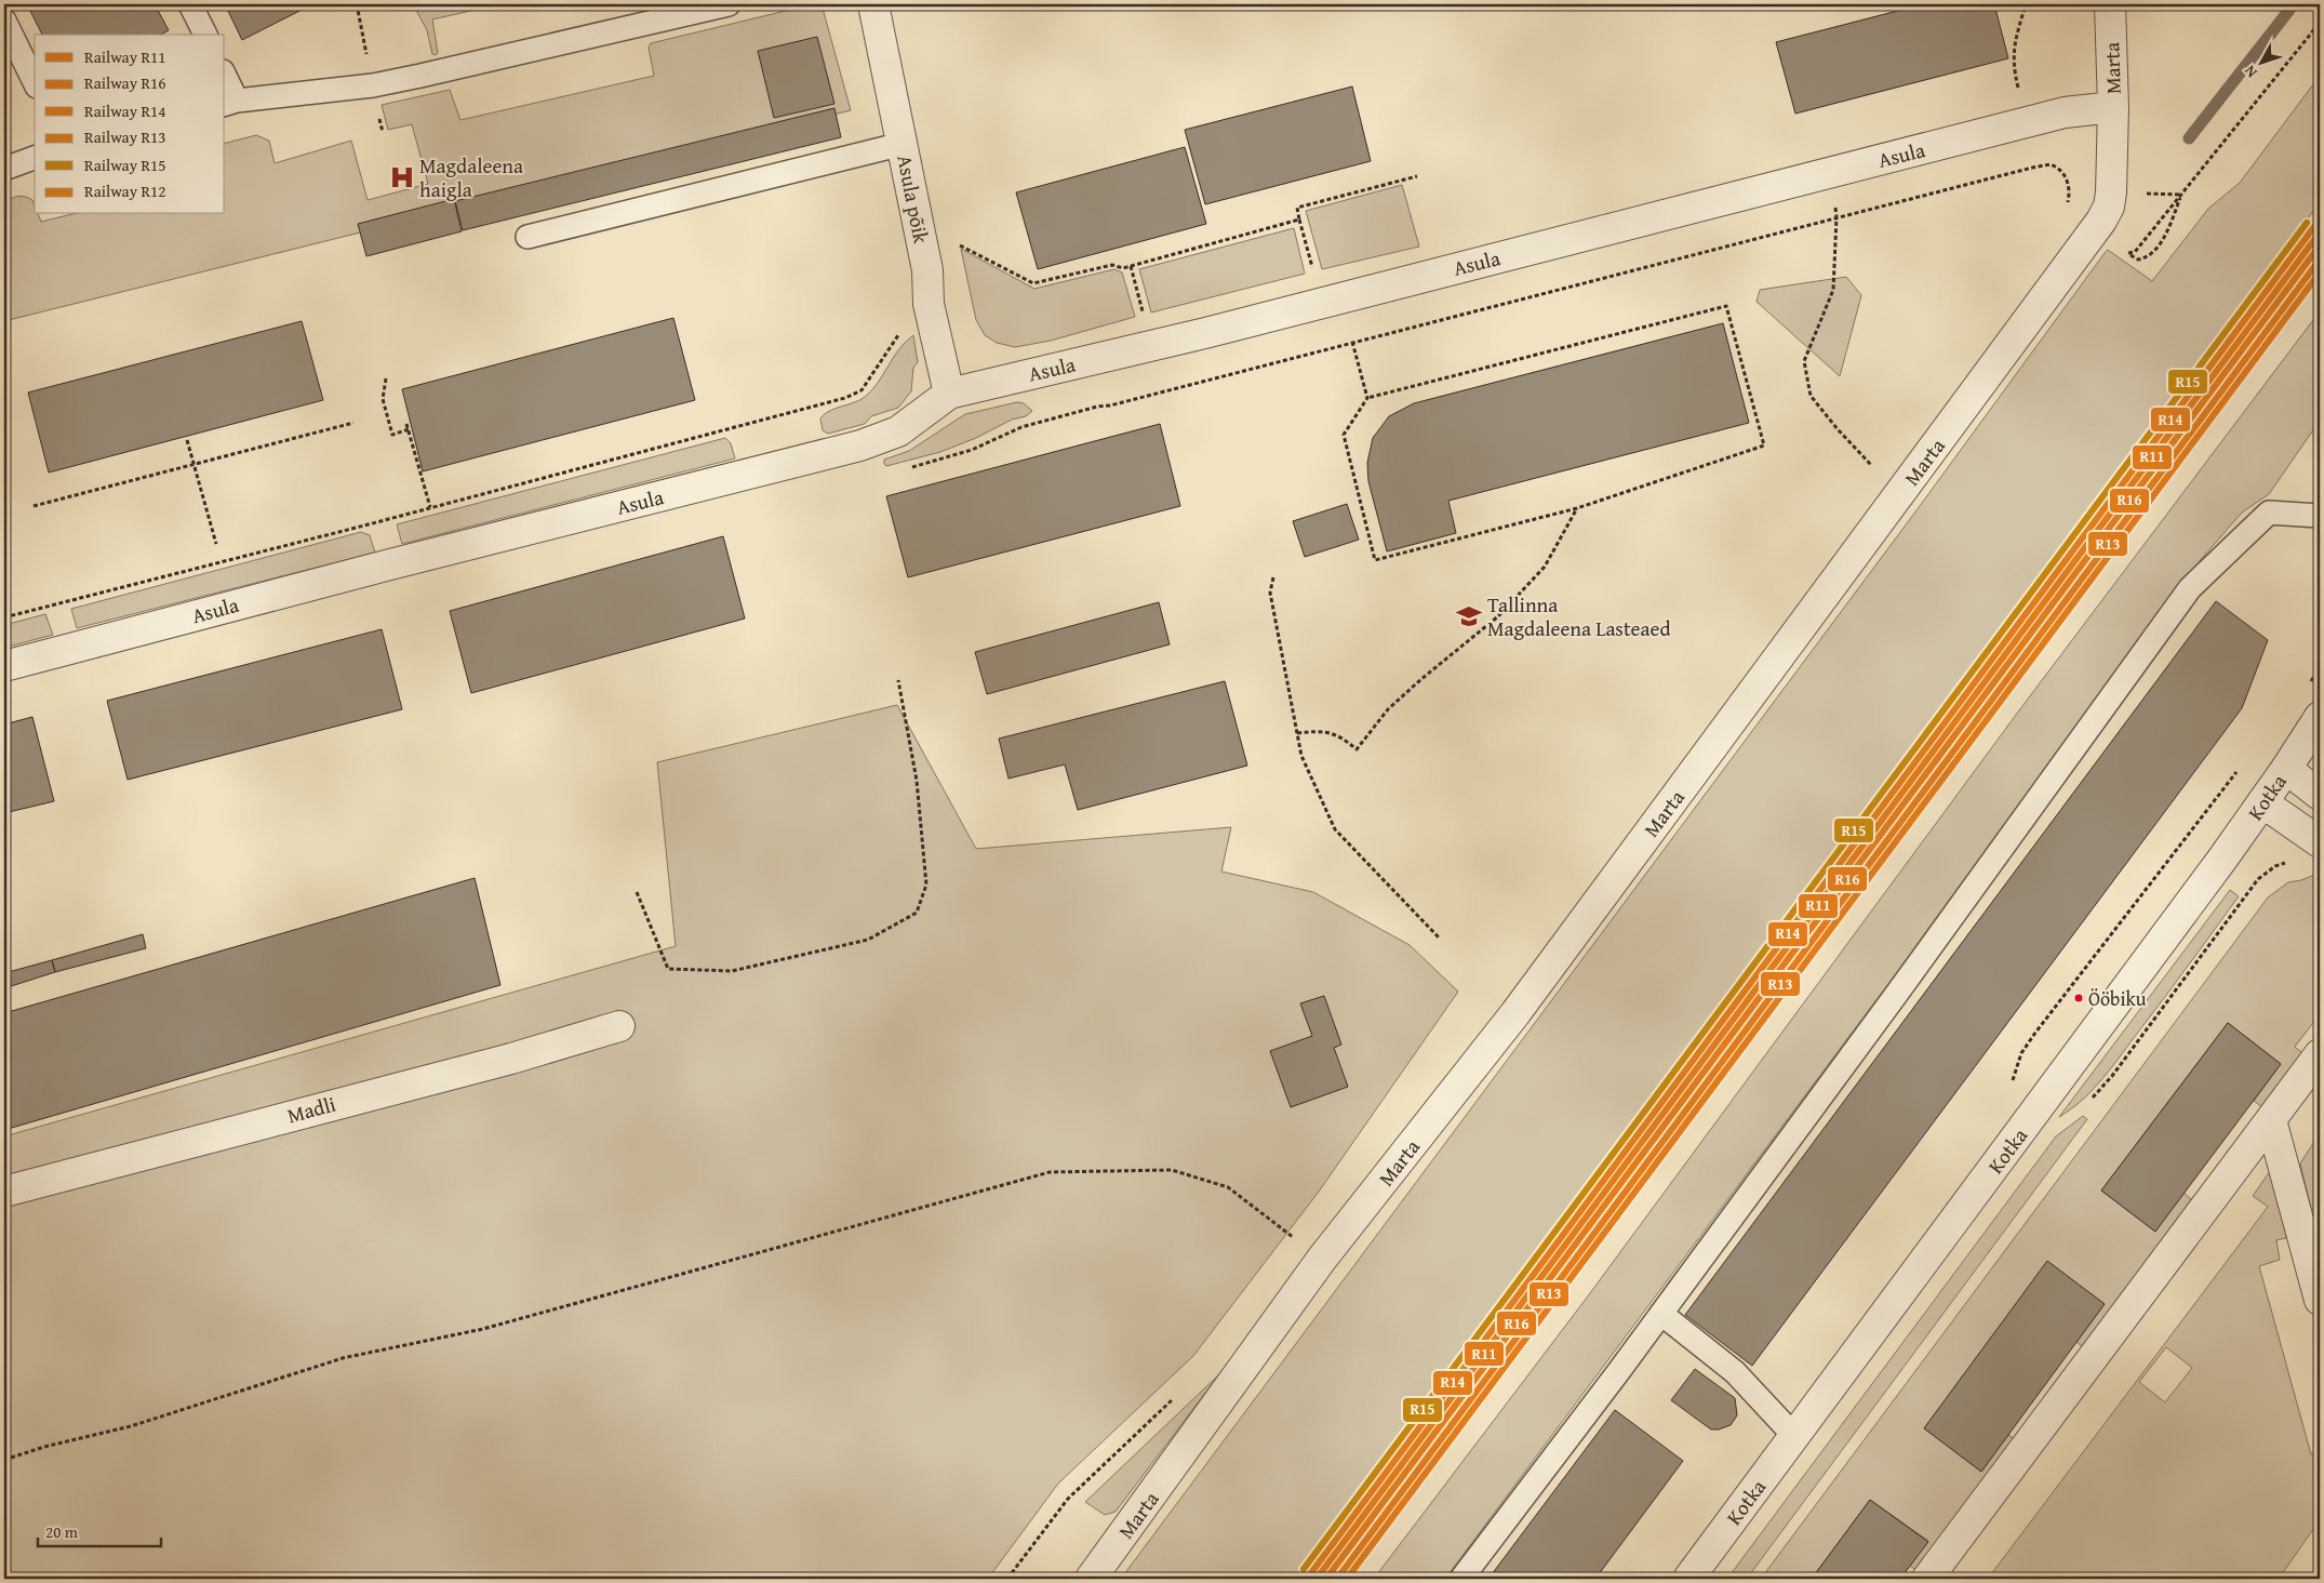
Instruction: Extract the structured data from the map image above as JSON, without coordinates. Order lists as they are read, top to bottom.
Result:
{
  "streets": {
    "street": [
      "Marta",
      "Asula",
      "Asula põik",
      "Kotka",
      "Madli"
    ]
  },
  "crossings": [
    ["Marta", "Asula"],
    ["Asula", "Asula põik"]
  ],
  "places": {
    "hospital": ["Magdaleena haigla"],
    "school or university": ["Tallinna Magdaleena Lasteaed"],
    "other": ["Ööbiku"]
  },
  "lines": [
    "rail line R15",
    "rail line R14",
    "rail line R11",
    "rail line R16",
    "rail line R13",
    "rail line R12"
  ],
  "legend": [
    "Railway R11",
    "Railway R16",
    "Railway R14",
    "Railway R13",
    "Railway R15",
    "Railway R12"
  ],
  "scale_bar": "20 m",
  "north": "bottom left"
}
